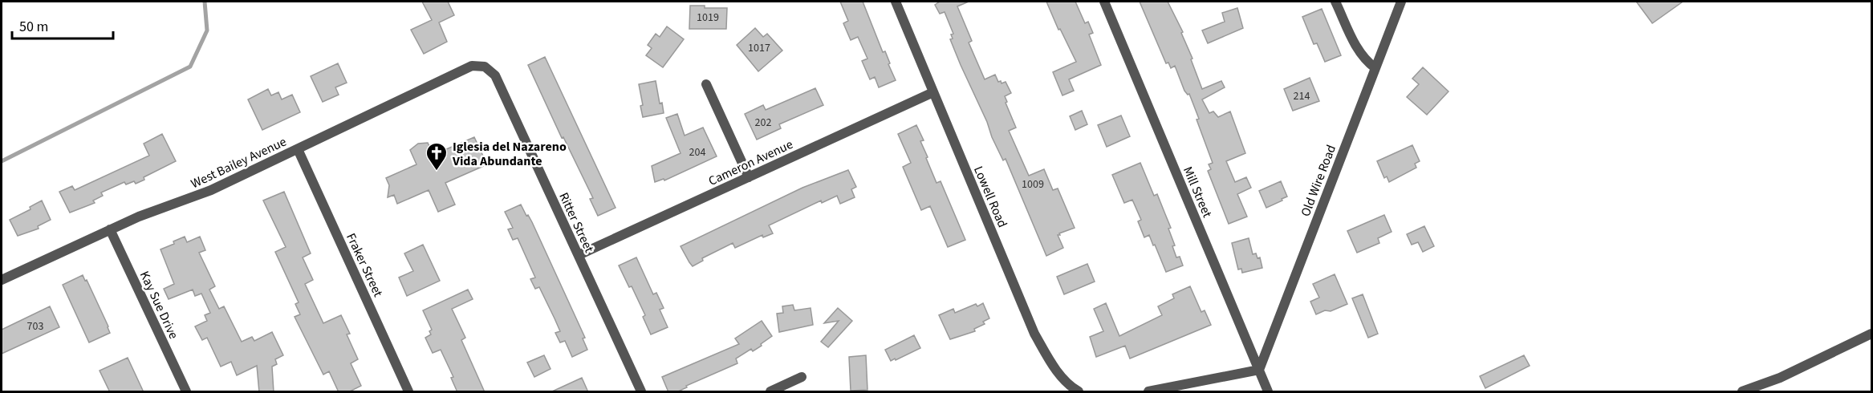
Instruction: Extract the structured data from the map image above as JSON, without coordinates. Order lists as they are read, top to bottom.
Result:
{
  "streets": {
    "street": [
      "West Bailey Avenue",
      "Cameron Avenue",
      "Old Wire Road",
      "Mill Street",
      "Lowell Road",
      "Ritter Street",
      "Fraker Street",
      "Kay Sue Drive"
    ]
  },
  "crossings": [
    ["West Bailey Avenue", "Ritter Street"],
    ["West Bailey Avenue", "Fraker Street"],
    ["West Bailey Avenue", "Kay Sue Drive"],
    ["Cameron Avenue", "Lowell Road"],
    ["Cameron Avenue", "Ritter Street"],
    ["Old Wire Road", "Mill Street"]
  ],
  "places": {
    "church": ["Iglesia del Nazareno Vida Abundante"]
  },
  "house_numbers": [
    "1019",
    "1017",
    "214",
    "202",
    "204",
    "1009",
    "703"
  ],
  "scale_bar": "50 m"
}
